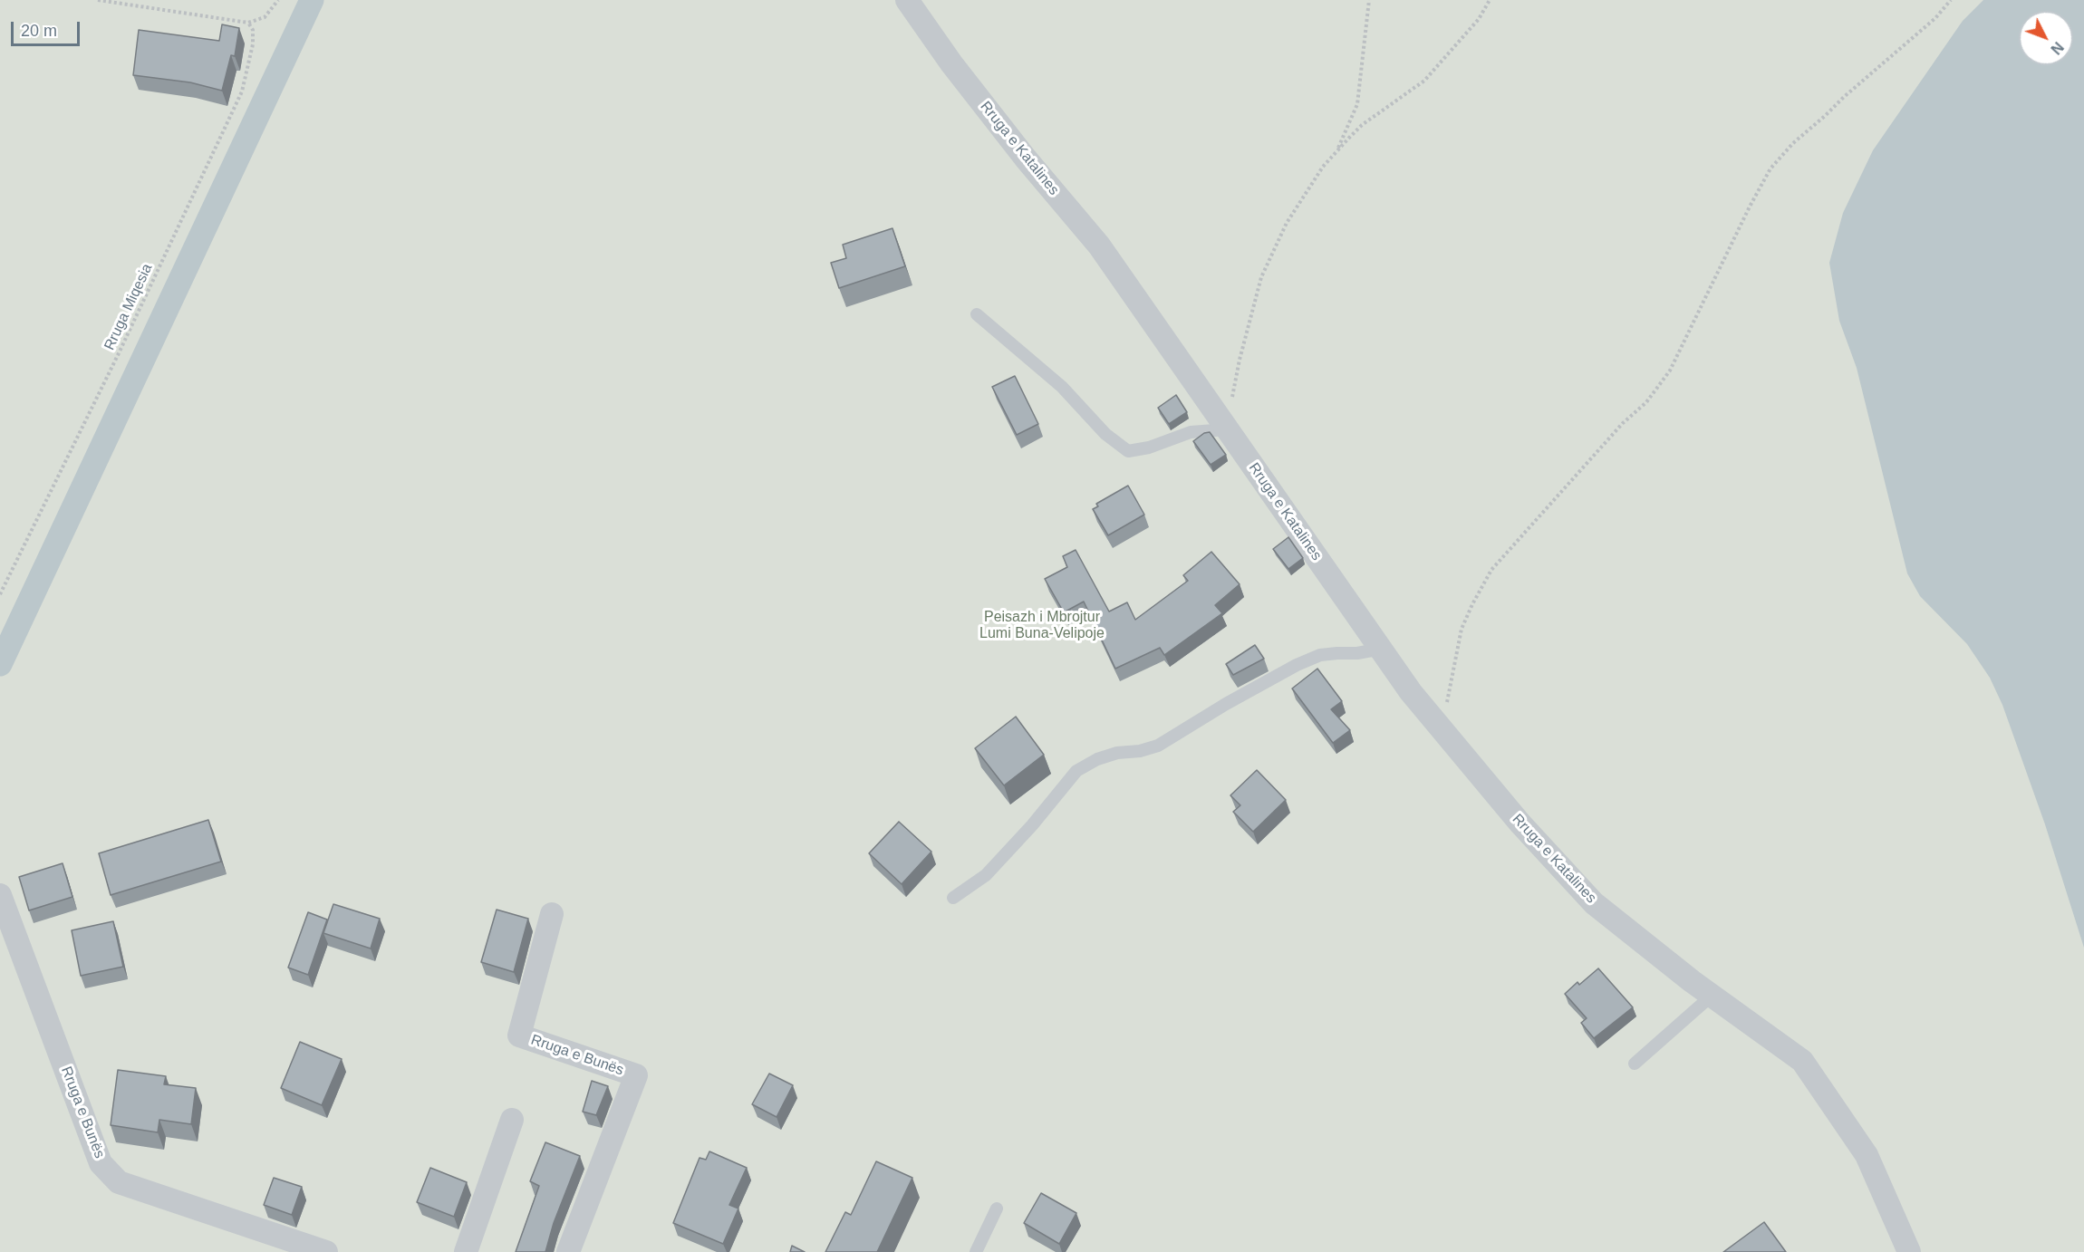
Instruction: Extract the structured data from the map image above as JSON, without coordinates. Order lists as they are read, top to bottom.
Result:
{
  "streets": {
    "street": ["Rruga e Katalines", "Rruga e Bunës"],
    "path": ["Rruga Miqesia"]
  },
  "parks": ["Peisazh i Mbrojtur Lumi Buna-Velipoje"],
  "scale_bar": "20 m",
  "north": "bottom right"
}
